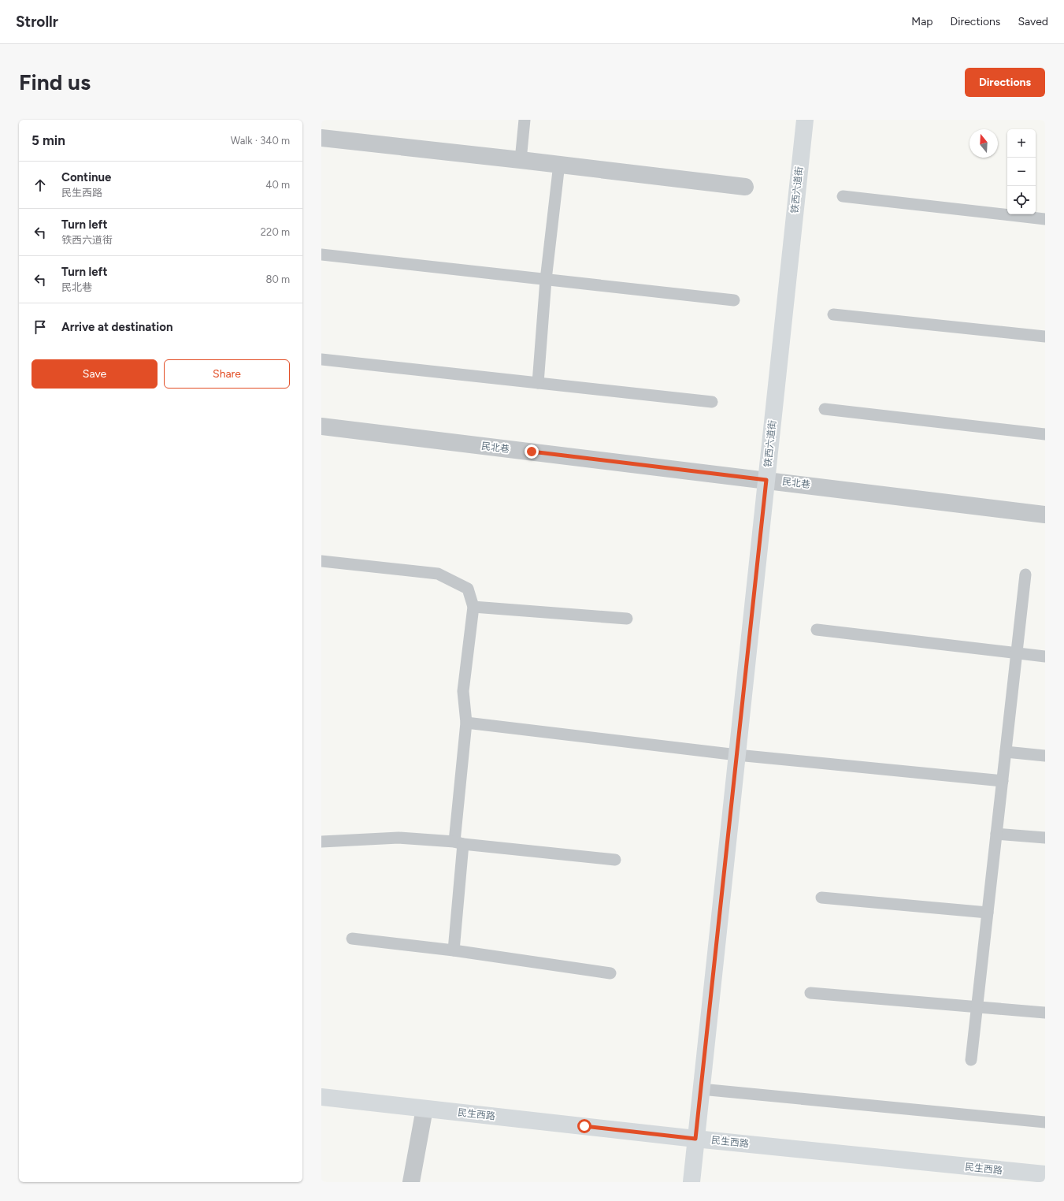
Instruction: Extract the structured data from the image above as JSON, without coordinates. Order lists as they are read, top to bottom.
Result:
{
  "streets": {
    "main road": ["铁西六道街", "民生西路"],
    "street": ["民北巷"]
  },
  "crossings": [
    ["铁西六道街", "民北巷"],
    ["铁西六道街", "民生西路"]
  ],
  "north": "top",
  "page": {
    "header": "Strollr",
    "nav": ["Map", "Directions", "Saved"],
    "buttons": [
      "Directions",
      ["Save", "Share"]
    ],
    "title": "Find us",
    "heading": ["5 min", "Walk · 340 m"],
    "map_buttons": ["+", "−"],
    "list": [
      ["Continue", "民生西路", "40 m"],
      ["Turn left", "铁西六道街", "220 m"],
      ["Turn left", "民北巷", "80 m"],
      "Arrive at destination"
    ]
  }
}
